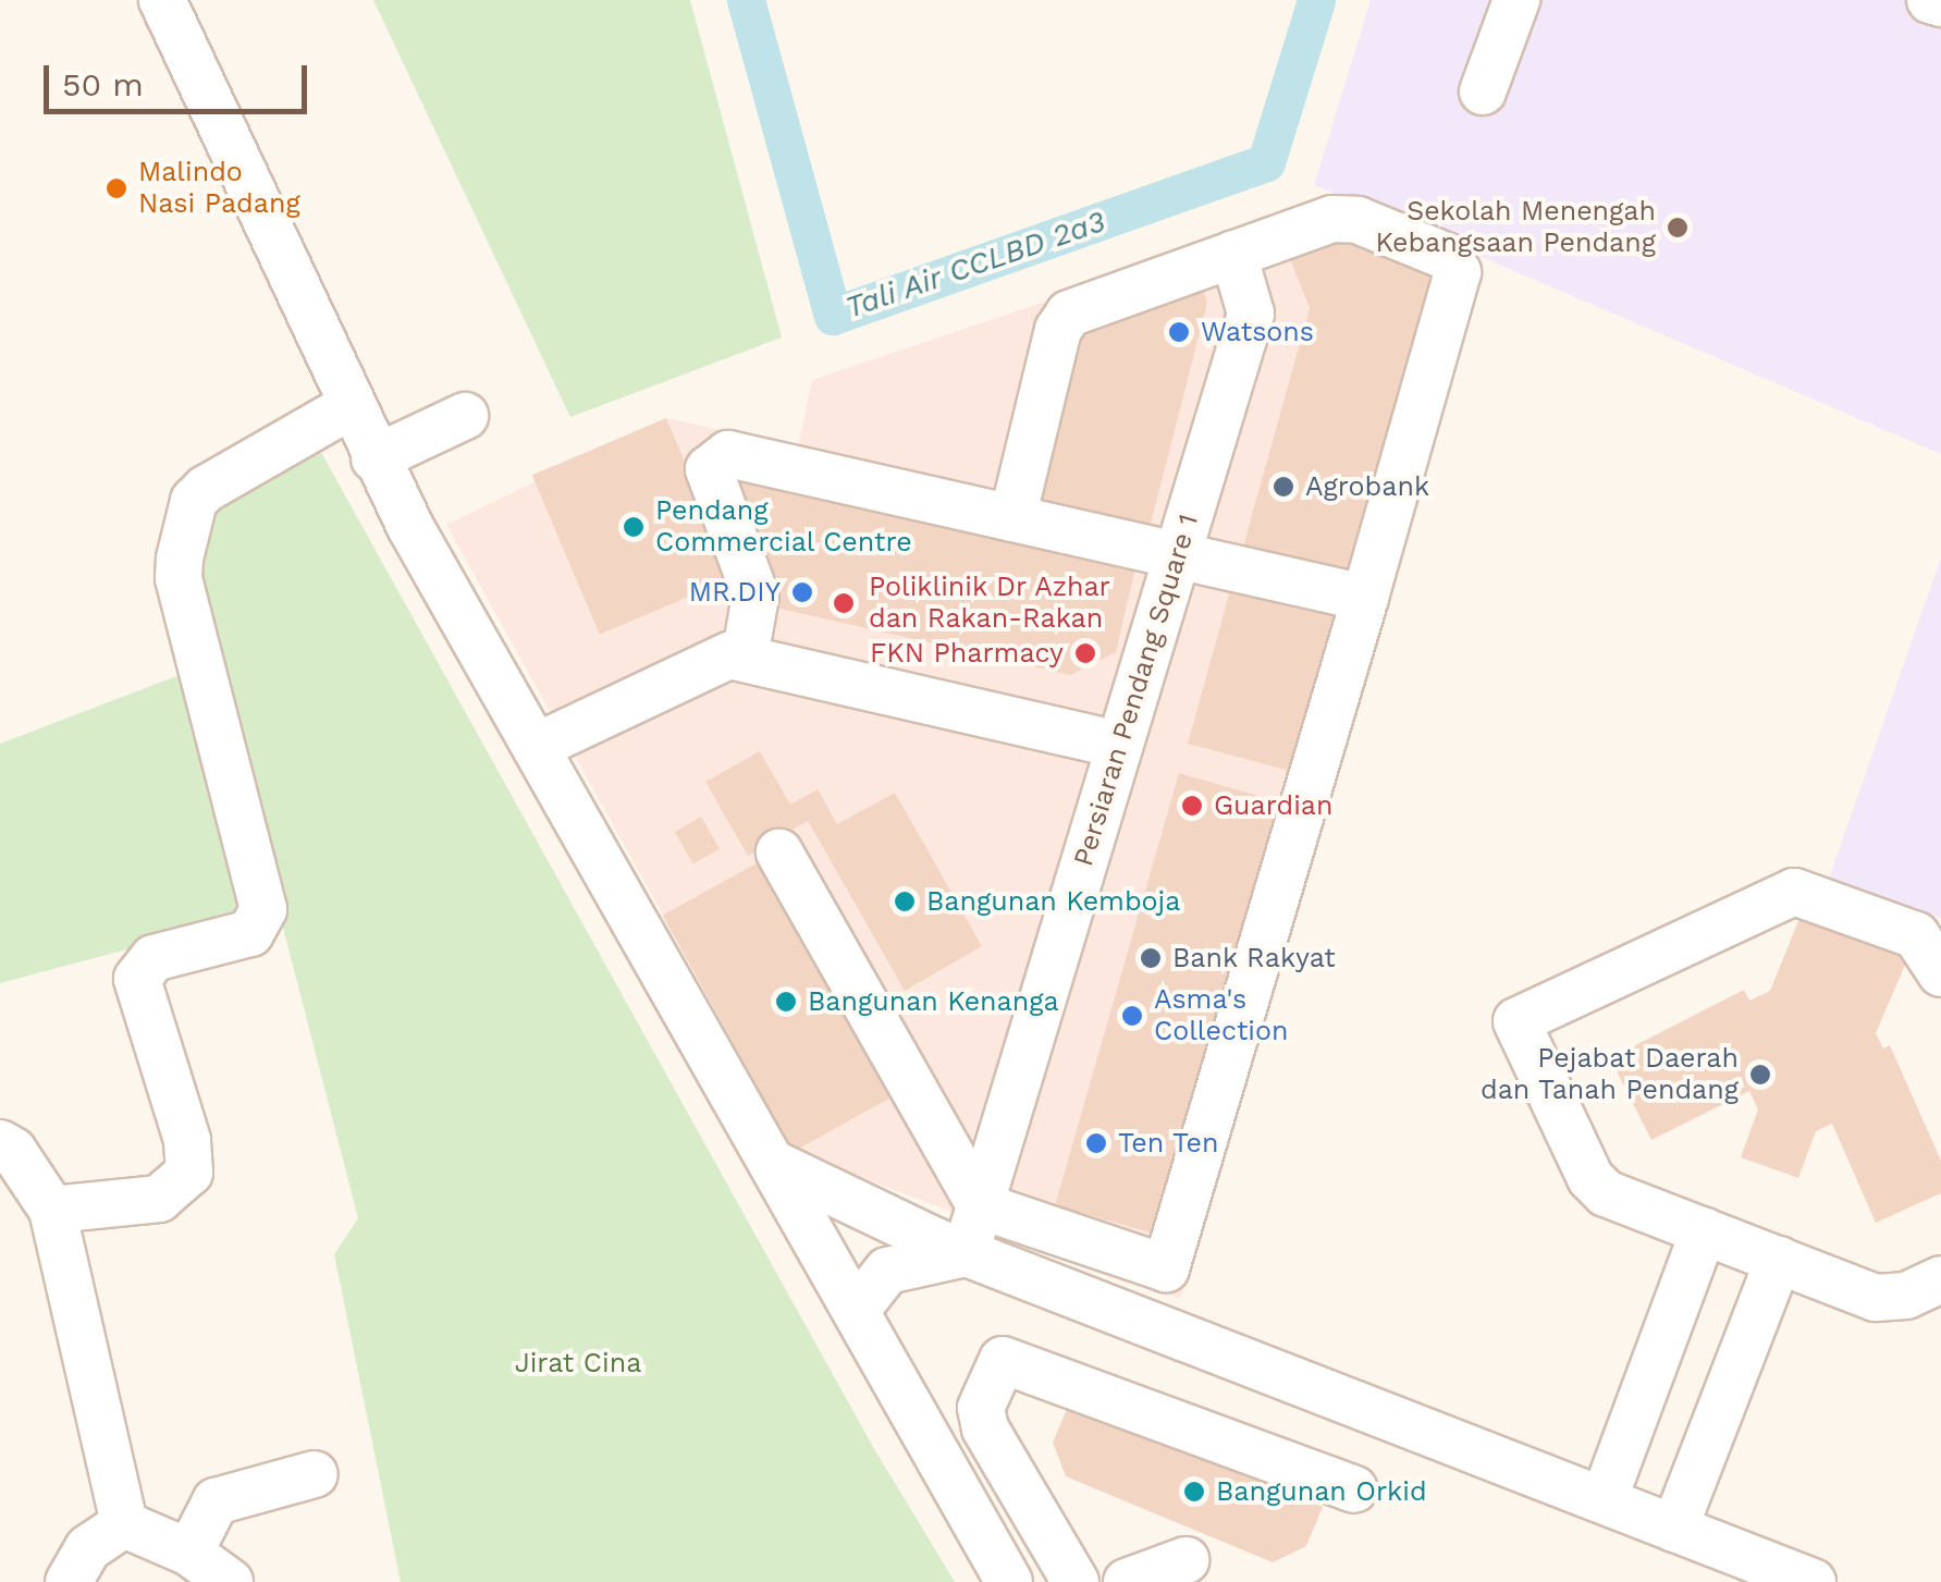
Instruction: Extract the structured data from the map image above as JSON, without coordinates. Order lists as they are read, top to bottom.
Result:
{
  "streets": {
    "street": ["Persiaran Pendang Square 1"]
  },
  "water": ["Tali Air CCLBD 2a3"],
  "parks": ["Jirat Cina"],
  "places": [
    "Malindo Nasi Padang",
    "Sekolah Menengah Kebangsaan Pendang",
    "Watsons",
    "Agrobank",
    "Pendang Commercial Centre",
    "MR.DIY",
    "Poliklinik Dr Azhar dan Rakan-Rakan",
    "FKN Pharmacy",
    "Guardian",
    "Bangunan Kemboja",
    "Bank Rakyat",
    "Bangunan Kenanga",
    "Asma's Collection",
    "Pejabat Daerah dan Tanah Pendang",
    "Ten Ten",
    "Bangunan Orkid"
  ],
  "scale_bar": "50 m"
}
